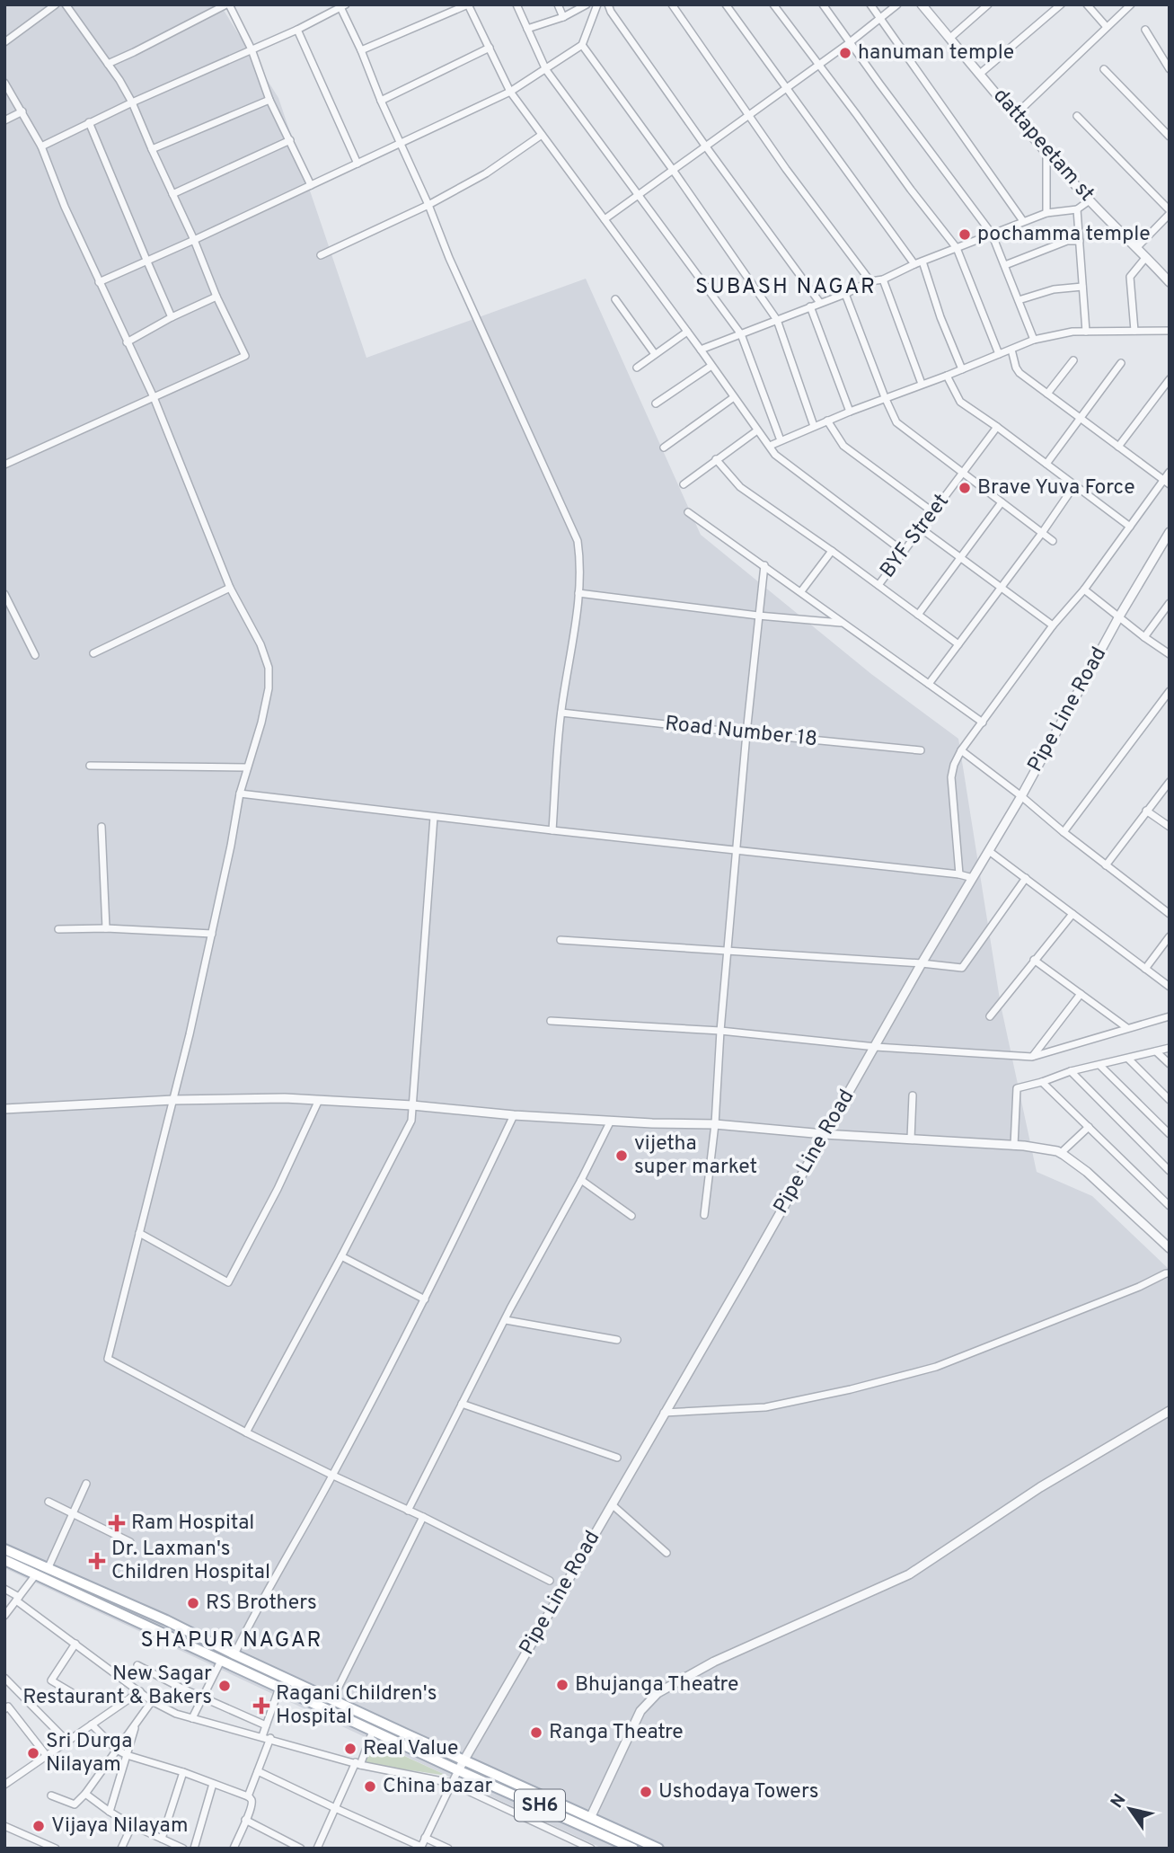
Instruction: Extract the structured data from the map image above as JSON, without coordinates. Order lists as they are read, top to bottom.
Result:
{
  "streets": {
    "main road": ["SH6"],
    "street": [
      "dattapeetam st",
      "BYF Street",
      "Pipe Line Road",
      "Road Number 18"
    ]
  },
  "crossings": [
    ["Pipe Line Road", "SH6"]
  ],
  "districts": ["SUBASH NAGAR", "SHAPUR NAGAR"],
  "places": {
    "other": [
      "hanuman temple",
      "pochamma temple",
      "Brave Yuva Force",
      "vijetha super market",
      "RS Brothers",
      "Bhujanga Theatre",
      "New Sagar Restaurant & Bakers",
      "Ranga Theatre",
      "Real Value",
      "Sri Durga Nilayam",
      "China bazar",
      "Ushodaya Towers",
      "Vijaya Nilayam"
    ],
    "health": ["Ram Hospital", "Dr. Laxman's Children Hospital", "Ragani Children's Hospital"]
  },
  "north": "top left"
}
